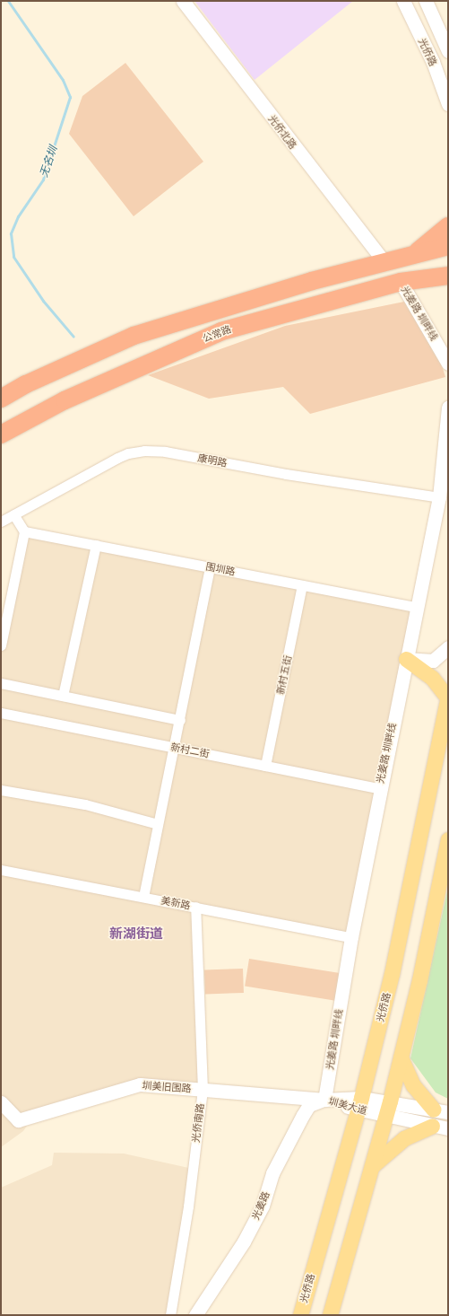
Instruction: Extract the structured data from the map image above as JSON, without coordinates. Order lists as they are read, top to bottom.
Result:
{
  "streets": {
    "highway": ["公常路"],
    "main road": ["光侨路"],
    "street": [
      "光侨北路",
      "光姜路 圳畔线",
      "康明路",
      "围圳路",
      "新村五街",
      "新村二街",
      "美新路",
      "圳美旧围路",
      "圳美大道",
      "光侨南路",
      "光姜路"
    ]
  },
  "crossings": [
    ["光侨路", "圳美大道"],
    ["光姜路 圳畔线", "公常路"],
    ["光姜路 圳畔线", "康明路"],
    ["光姜路 圳畔线", "围圳路"],
    ["光姜路 圳畔线", "新村二街"],
    ["光姜路 圳畔线", "美新路"],
    ["光姜路 圳畔线", "圳美旧围路"],
    ["光姜路 圳畔线", "圳美大道"],
    ["光姜路 圳畔线", "光姜路"],
    ["围圳路", "新村五街"],
    ["新村五街", "新村二街"],
    ["美新路", "光侨南路"],
    ["圳美旧围路", "圳美大道"],
    ["圳美旧围路", "光侨南路"],
    ["圳美旧围路", "光姜路"],
    ["圳美大道", "光姜路"]
  ],
  "districts": ["新湖街道"],
  "water": ["无名圳"]
}
